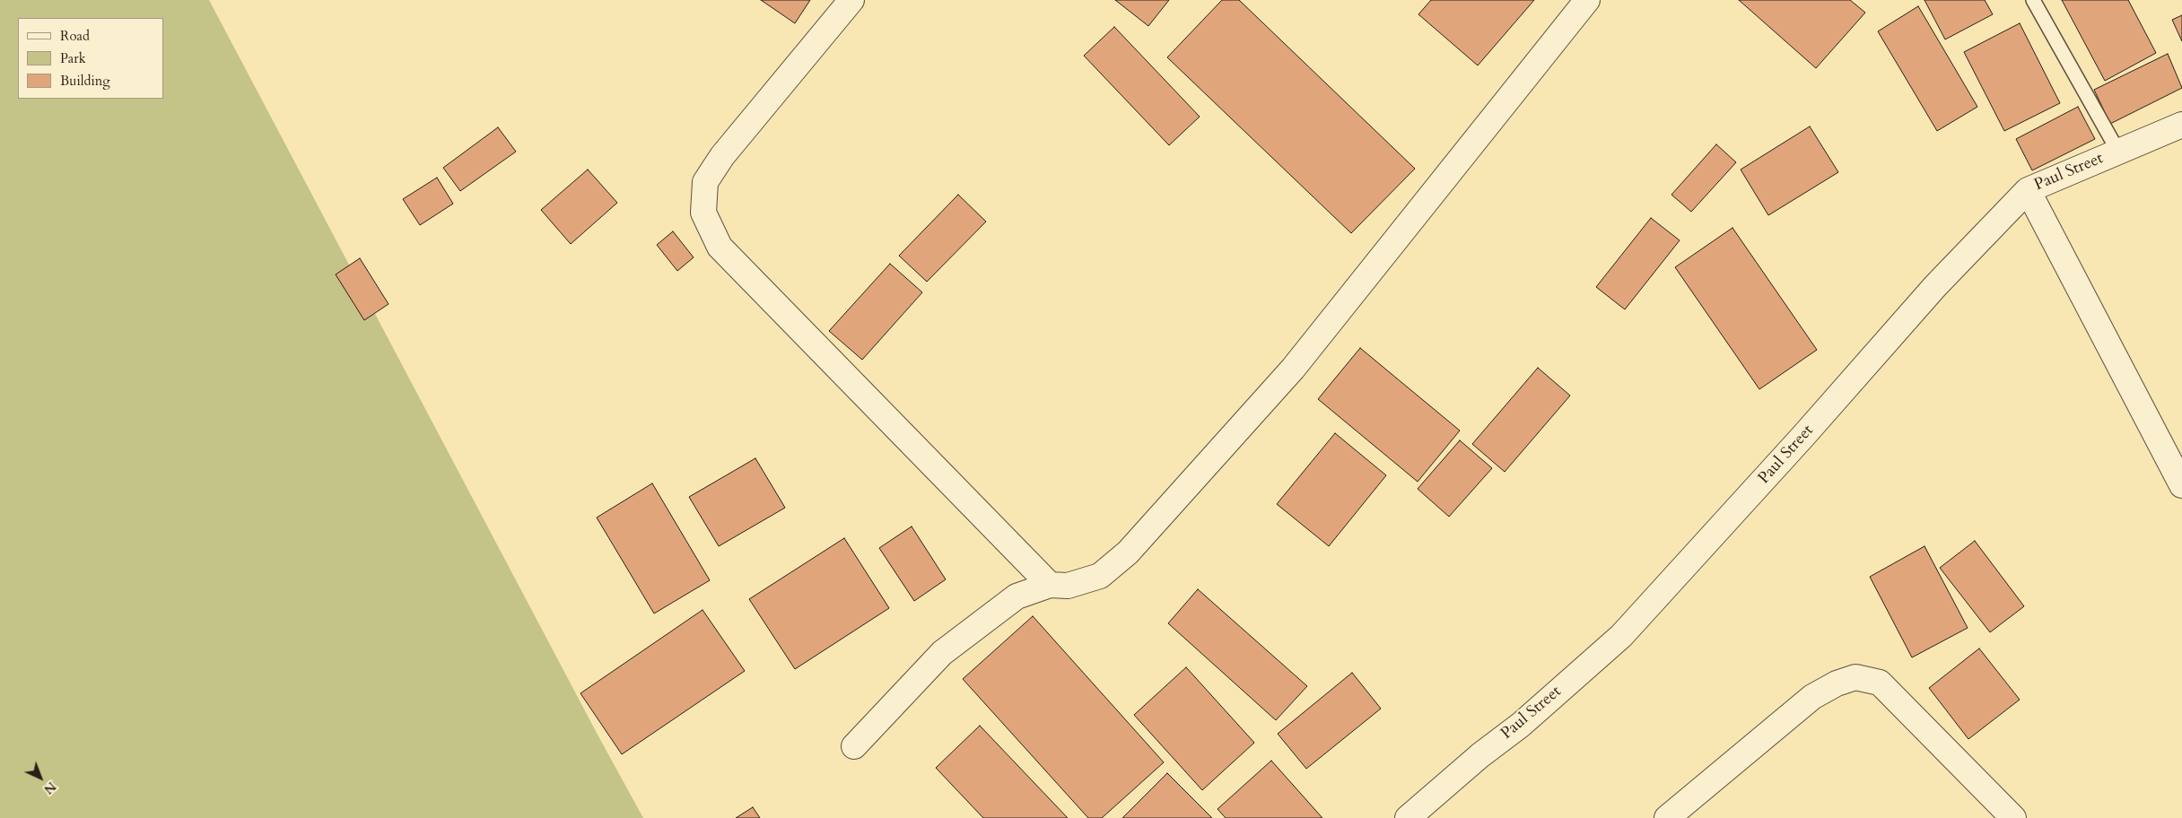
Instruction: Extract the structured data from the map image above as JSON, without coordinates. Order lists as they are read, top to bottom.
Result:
{
  "streets": {
    "street": ["Paul Street"]
  },
  "legend": ["Road", "Park", "Building"],
  "north": "bottom right"
}
